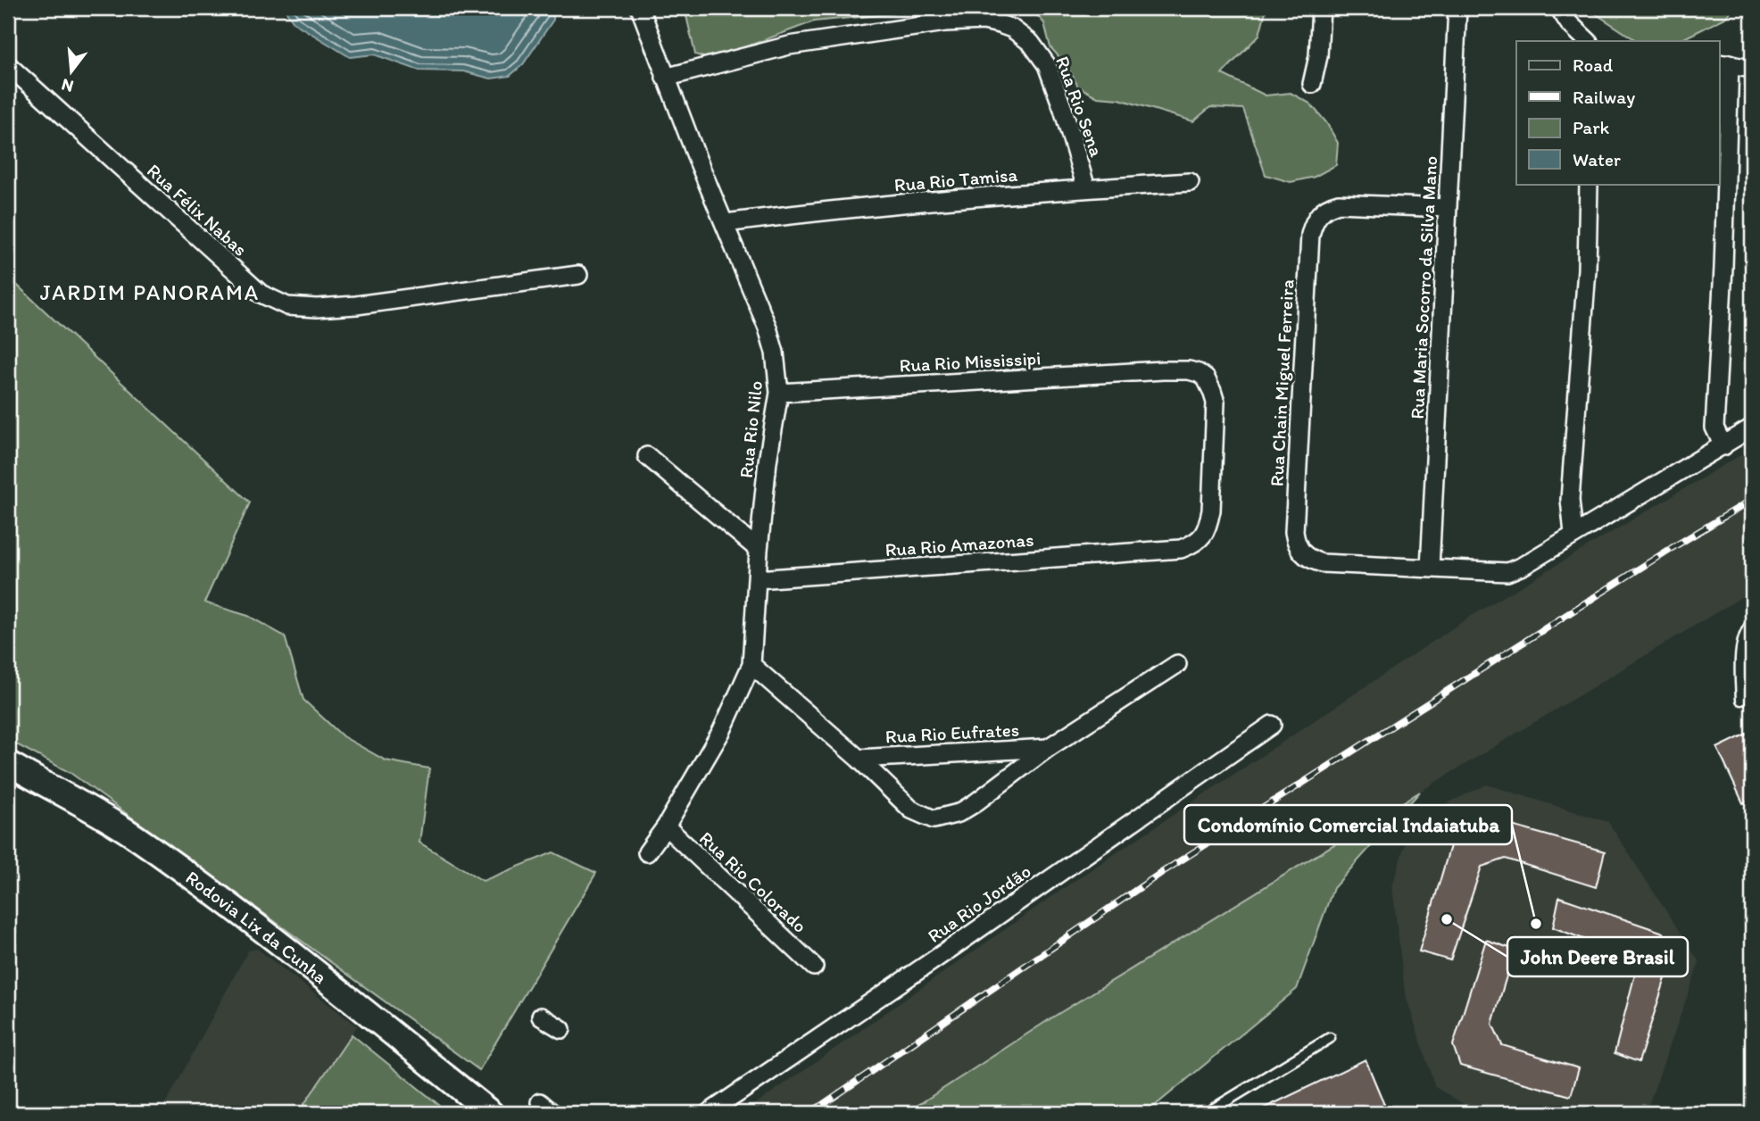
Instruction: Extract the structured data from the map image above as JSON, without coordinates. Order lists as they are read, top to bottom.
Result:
{
  "streets": {
    "main road": ["Rodovia Lix da Cunha"],
    "street": [
      "Rua Rio Sena",
      "Rua Rio Tamisa",
      "Rua Félix Nabas",
      "Rua Maria Socorro da Silva Mano",
      "Rua Rio Mississipi",
      "Rua Chain Miguel Ferreira",
      "Rua Rio Nilo",
      "Rua Rio Amazonas",
      "Rua Rio Eufrates",
      "Rua Rio Colorado",
      "Rua Rio Jordão"
    ]
  },
  "crossings": [
    ["Rua Rio Sena", "Rua Rio Tamisa"],
    ["Rua Rio Sena", "Rua Rio Nilo"],
    ["Rua Rio Tamisa", "Rua Rio Nilo"],
    ["Rua Maria Socorro da Silva Mano", "Rua Chain Miguel Ferreira"],
    ["Rua Rio Mississipi", "Rua Rio Nilo"],
    ["Rua Rio Mississipi", "Rua Rio Amazonas"],
    ["Rua Rio Nilo", "Rua Rio Amazonas"],
    ["Rua Rio Nilo", "Rua Rio Eufrates"],
    ["Rua Rio Nilo", "Rua Rio Colorado"]
  ],
  "districts": ["JARDIM PANORAMA"],
  "places": ["John Deere Brasil", "Condomínio Comercial Indaiatuba"],
  "legend": [
    "Road",
    "Railway",
    "Park",
    "Water"
  ],
  "north": "bottom"
}
